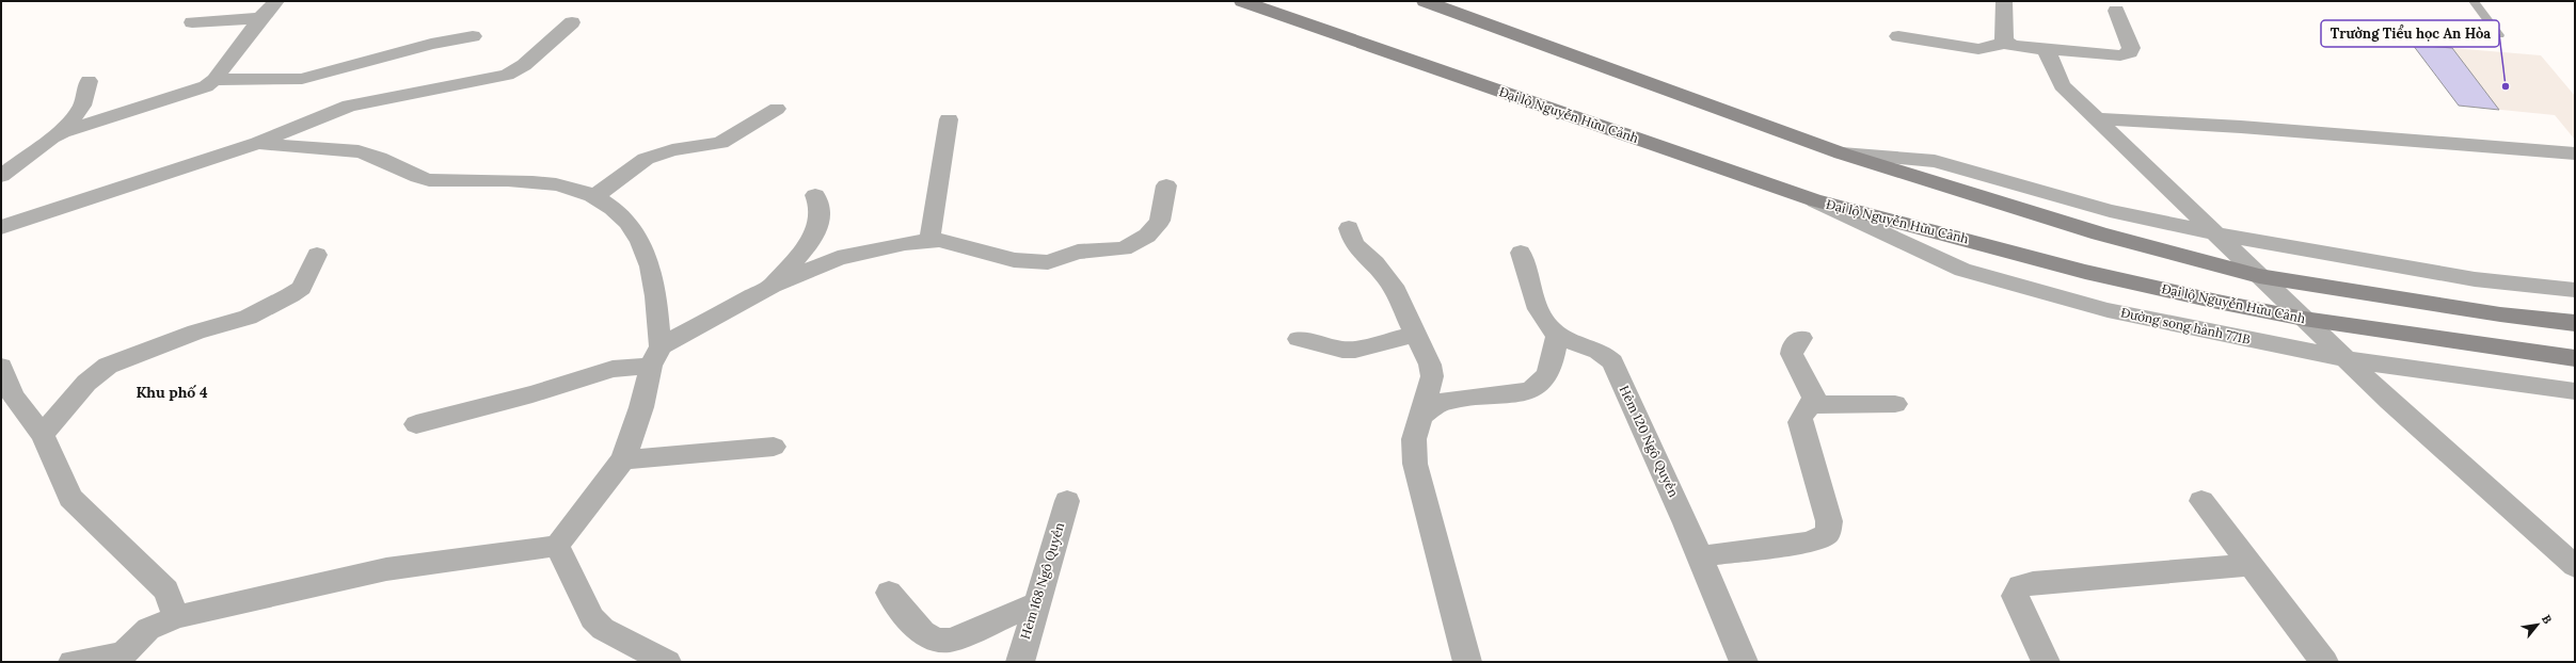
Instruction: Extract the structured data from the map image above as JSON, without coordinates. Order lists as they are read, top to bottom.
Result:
{
  "streets": {
    "main road": ["Đại lộ Nguyễn Hữu Cảnh"],
    "street": ["Đường song hành 771B", "Hẻm 120 Ngô Quyền", "Hẻm 168 Ngô Quyền"]
  },
  "crossings": [
    ["Đại lộ Nguyễn Hữu Cảnh", "Đường song hành 771B"]
  ],
  "districts": ["Khu phố 4"],
  "places": ["Trường Tiểu học An Hòa"],
  "north": "top right"
}
